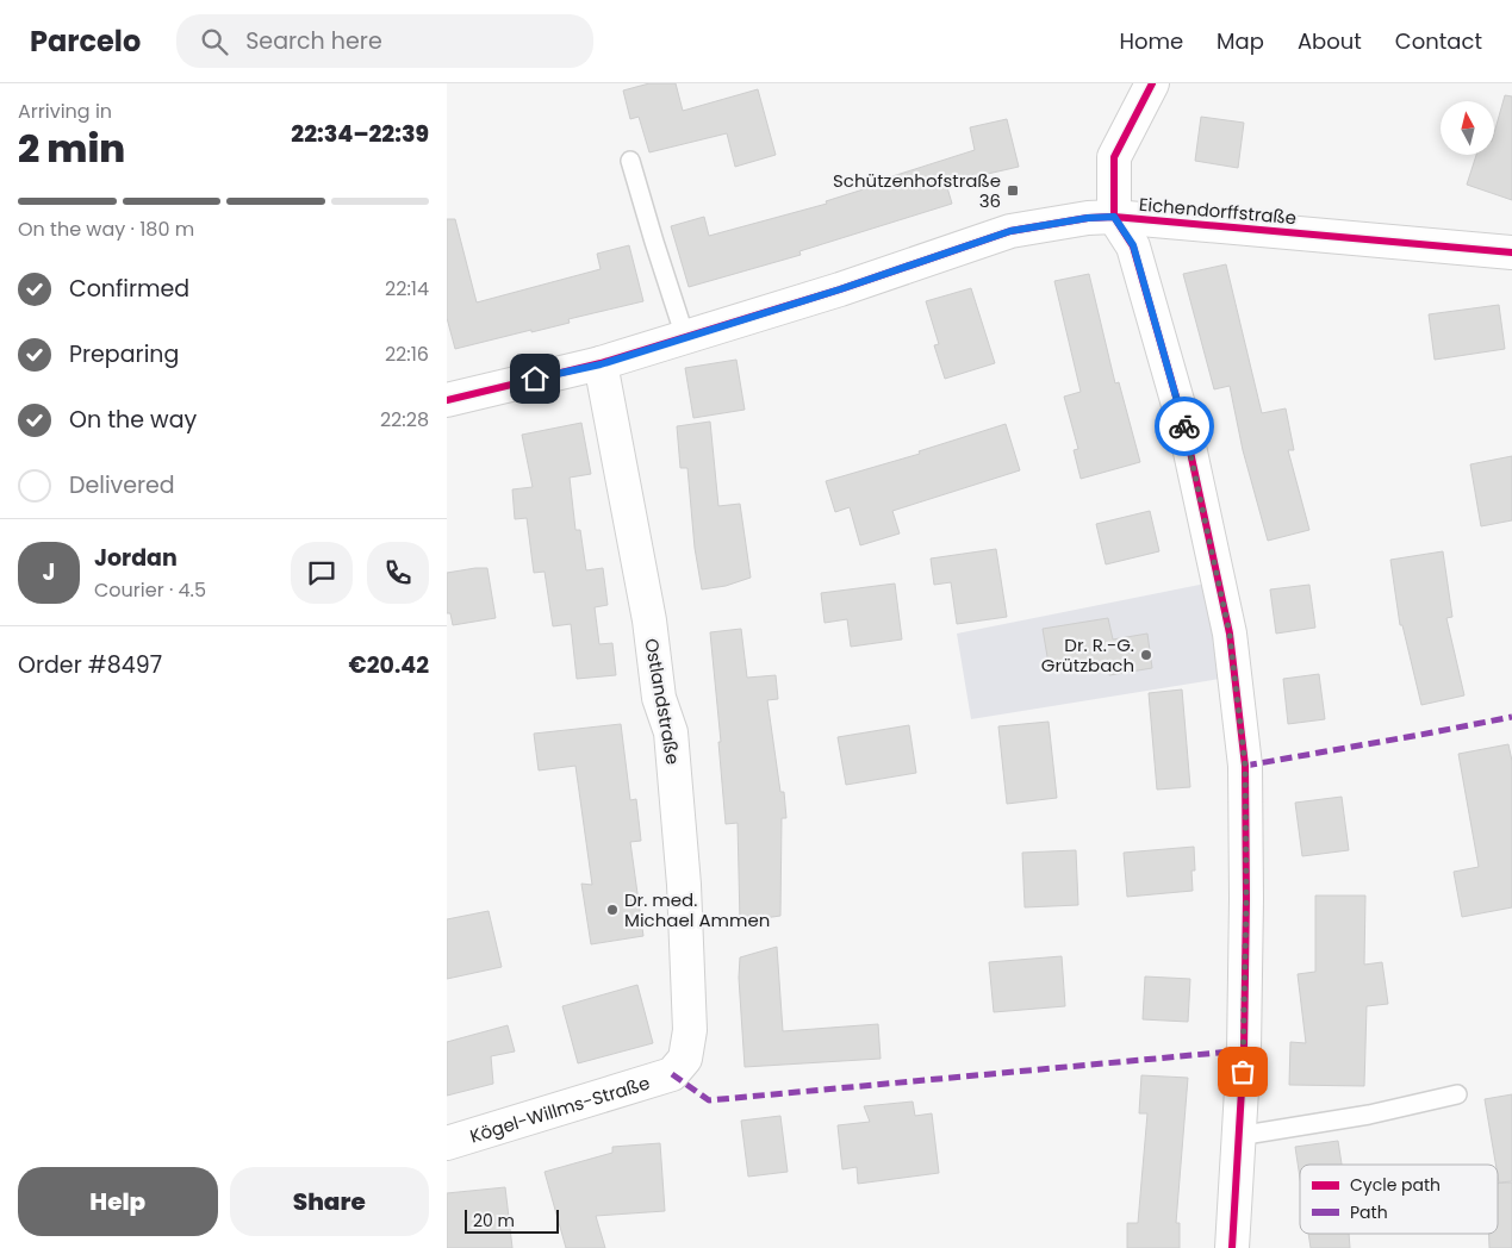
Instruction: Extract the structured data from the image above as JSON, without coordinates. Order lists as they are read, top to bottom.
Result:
{
  "streets": {
    "street": ["Eichendorffstraße", "Ostlandstraße", "Kögel-Willms-Straße"]
  },
  "crossings": [
    ["Eichendorffstraße", "Ostlandstraße"],
    ["Ostlandstraße", "Kögel-Willms-Straße"]
  ],
  "places": {
    "transit": ["Schützenhofstraße 36"],
    "other": ["Dr. R.-G. Grützbach", "Dr. med. Michael Ammen"]
  },
  "legend": ["Cycle path", "Path"],
  "scale_bar": "20 m",
  "north": "top",
  "page": {
    "header": "Parcelo",
    "search": "Search here",
    "nav": [
      "Home",
      "Map",
      "About",
      "Contact"
    ],
    "heading": ["2 min", "Arriving in", "22:34–22:39"],
    "panel": [
      "Jordan",
      "Courier · 4.5",
      "Order #8497",
      "€20.42"
    ],
    "bar": "On the way · 180 m",
    "list": [
      ["Confirmed", "22:14"],
      ["Preparing", "22:16"],
      ["On the way", "22:28"],
      "Delivered"
    ],
    "round": "J",
    "buttons": ["Help", "Share"],
    "scale": "20 m"
  }
}
